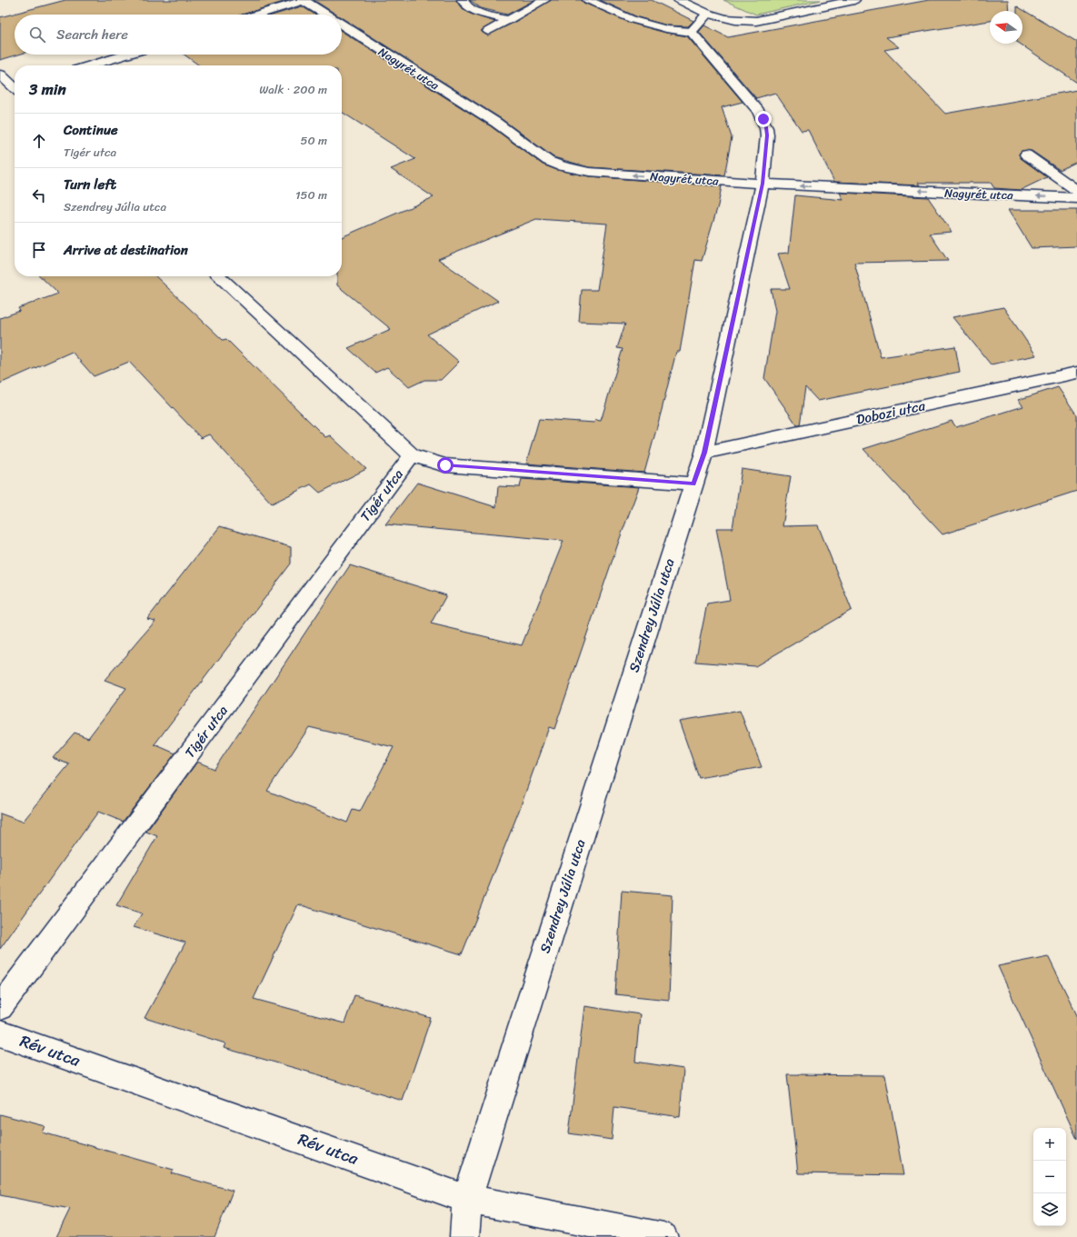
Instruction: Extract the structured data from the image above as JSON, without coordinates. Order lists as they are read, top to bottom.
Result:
{
  "streets": {
    "street": [
      "Nagyrét utca",
      "Dobozi utca",
      "Tigér utca",
      "Szendrey Júlia utca",
      "Rév utca"
    ]
  },
  "crossings": [
    ["Nagyrét utca", "Szendrey Júlia utca"],
    ["Dobozi utca", "Szendrey Júlia utca"],
    ["Tigér utca", "Szendrey Júlia utca"],
    ["Szendrey Júlia utca", "Rév utca"]
  ],
  "one_way": ["Nagyrét utca"],
  "north": "left",
  "page": {
    "search": "Search here",
    "heading": ["3 min", "Walk · 200 m"],
    "list": [
      ["Continue", "Tigér utca", "50 m"],
      ["Turn left", "Szendrey Júlia utca", "150 m"],
      "Arrive at destination"
    ],
    "map_buttons": ["+", "−"]
  }
}
